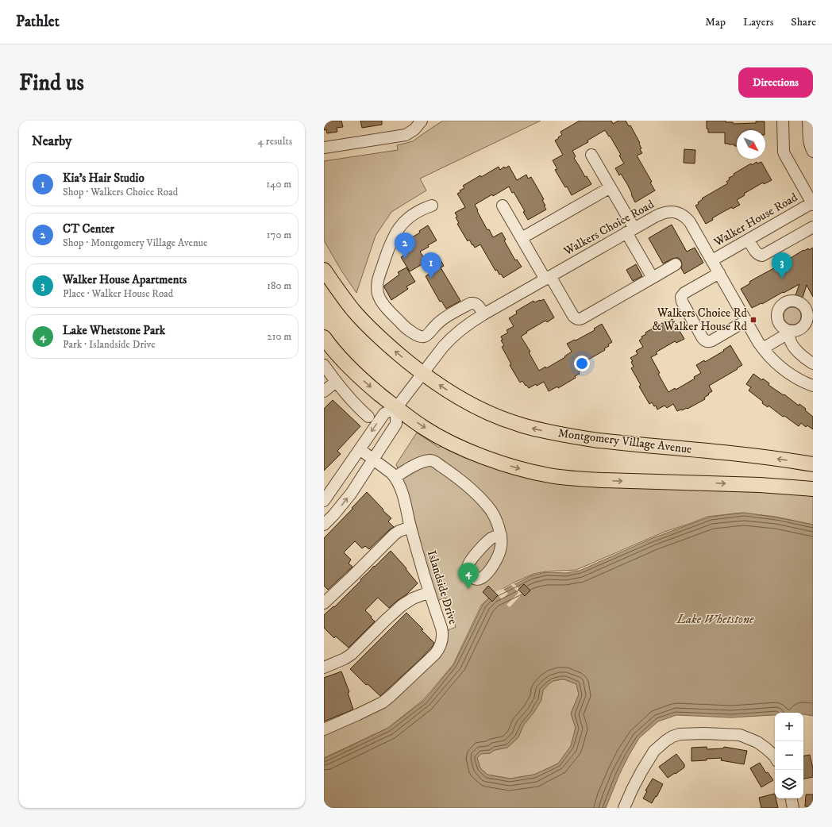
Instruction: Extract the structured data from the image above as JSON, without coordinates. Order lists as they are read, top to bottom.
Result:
{
  "streets": {
    "main road": ["Montgomery Village Avenue"],
    "street": ["Walker House Road", "Walkers Choice Road", "Islandside Drive"]
  },
  "crossings": [
    ["Walker House Road", "Walkers Choice Road"],
    ["Walkers Choice Road", "Montgomery Village Avenue"]
  ],
  "water": ["Lake Whetstone"],
  "places": {
    "transit": ["Walkers Choice Rd & Walker House Rd"]
  },
  "north": "bottom right",
  "page": {
    "header": "Pathlet",
    "nav": ["Map", "Layers", "Share"],
    "buttons": "Directions",
    "title": "Find us",
    "heading": ["Nearby", "4 results"],
    "list": [
      {
        "mark": "1",
        "name": "Kia's Hair Studio",
        "note": "Shop · Walkers Choice Road",
        "value": "140 m"
      },
      {
        "mark": "2",
        "name": "CT Center",
        "note": "Shop · Montgomery Village Avenue",
        "value": "170 m"
      },
      {
        "mark": "3",
        "name": "Walker House Apartments",
        "note": "Place · Walker House Road",
        "value": "180 m"
      },
      {
        "mark": "4",
        "name": "Lake Whetstone Park",
        "note": "Park · Islandside Drive",
        "value": "210 m"
      }
    ],
    "pins": [
      "2",
      "1",
      "3",
      "4"
    ],
    "map_buttons": ["+", "−"]
  }
}
